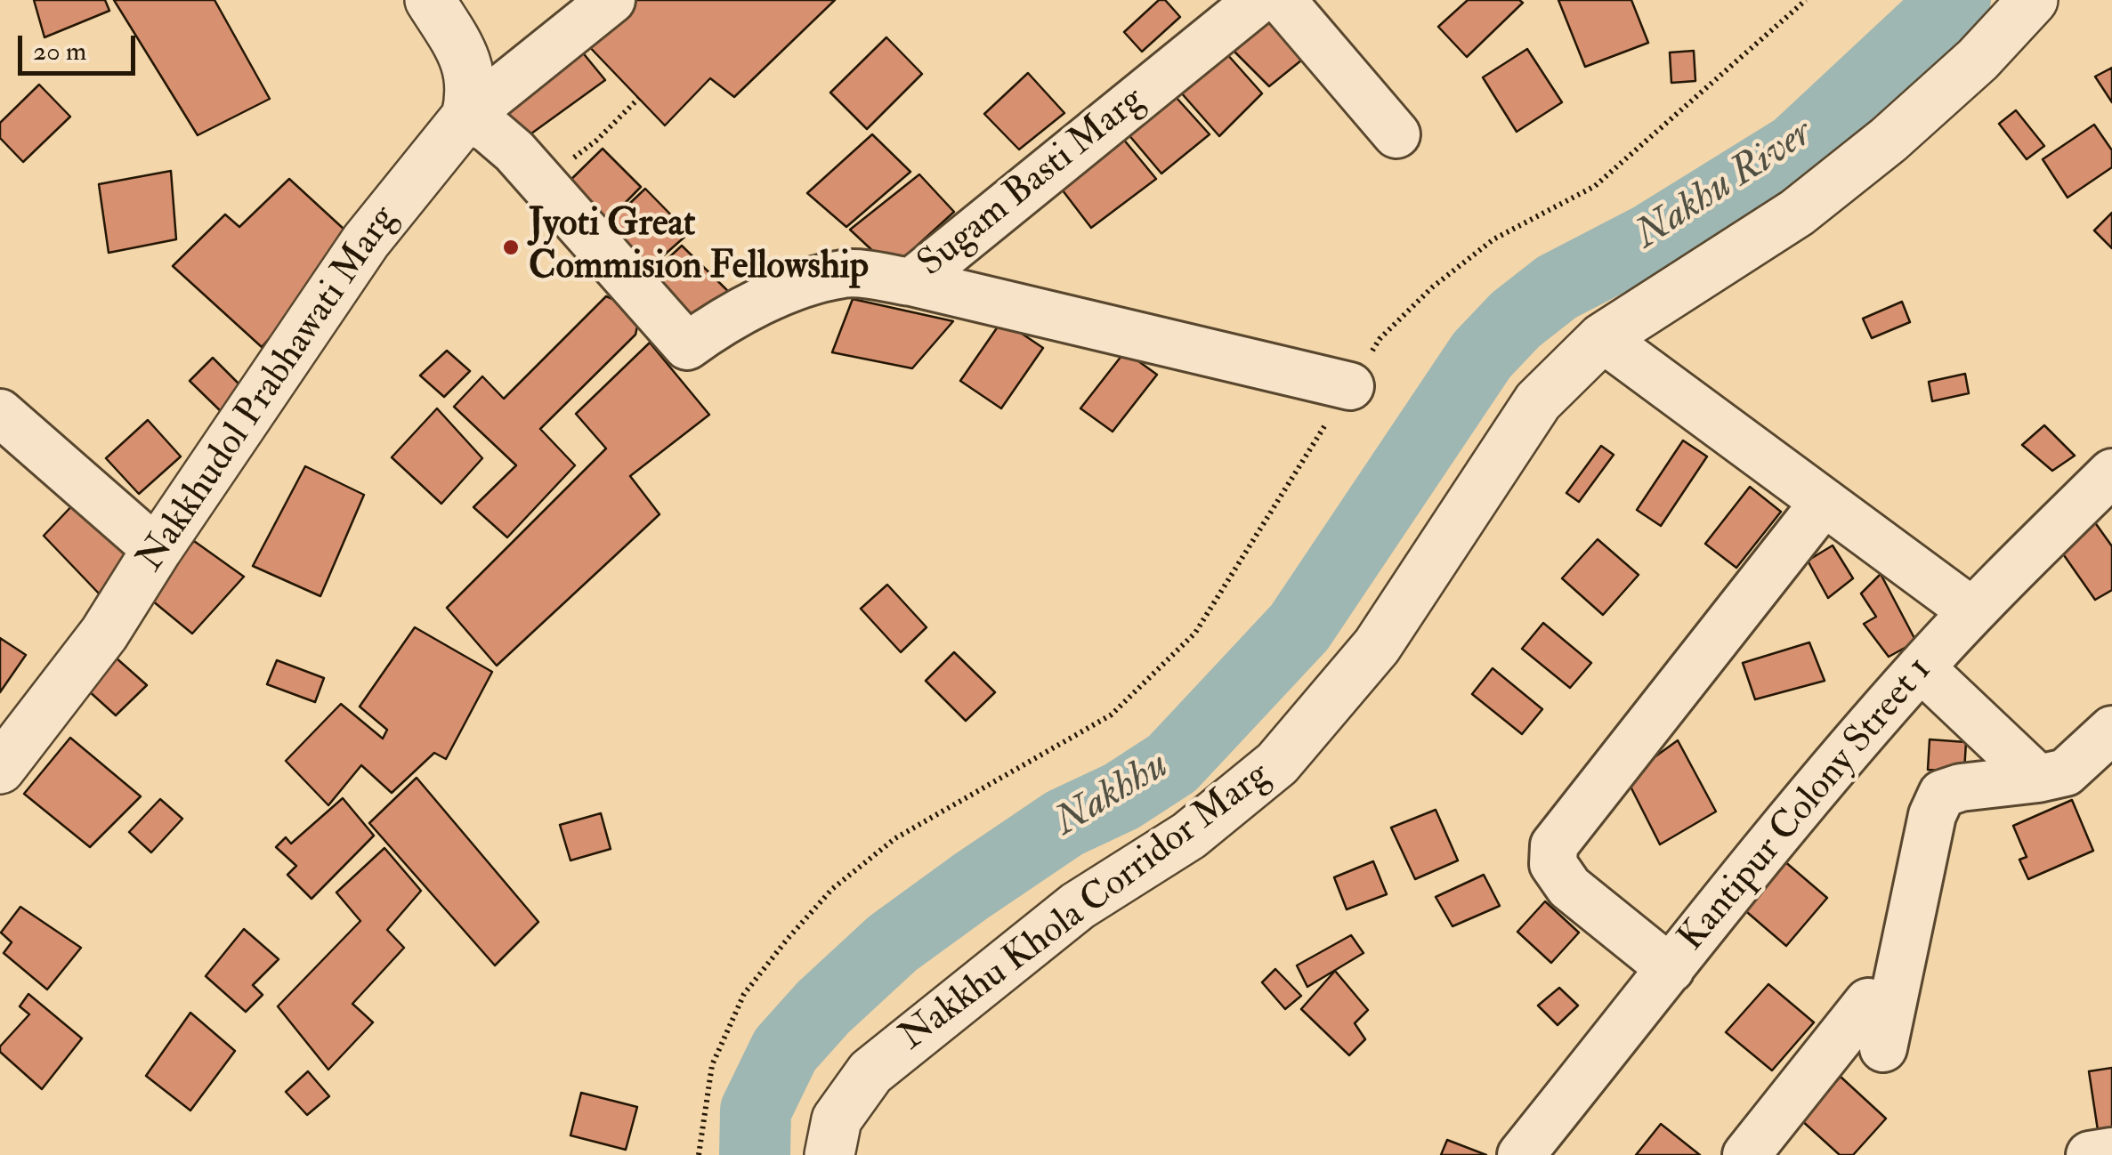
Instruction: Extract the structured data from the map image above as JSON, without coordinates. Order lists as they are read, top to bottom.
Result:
{
  "streets": {
    "street": [
      "Sugam Basti Marg",
      "Nakkhudol Prabhawati Marg",
      "Kantipur Colony Street 1",
      "Nakkhu Khola Corridor Marg"
    ]
  },
  "crossings": [
    ["Sugam Basti Marg", "Nakkhudol Prabhawati Marg"]
  ],
  "water": ["Nakhu River", "Nakhhu"],
  "places": ["Jyoti Great Commision Fellowship"],
  "scale_bar": "20 m"
}
